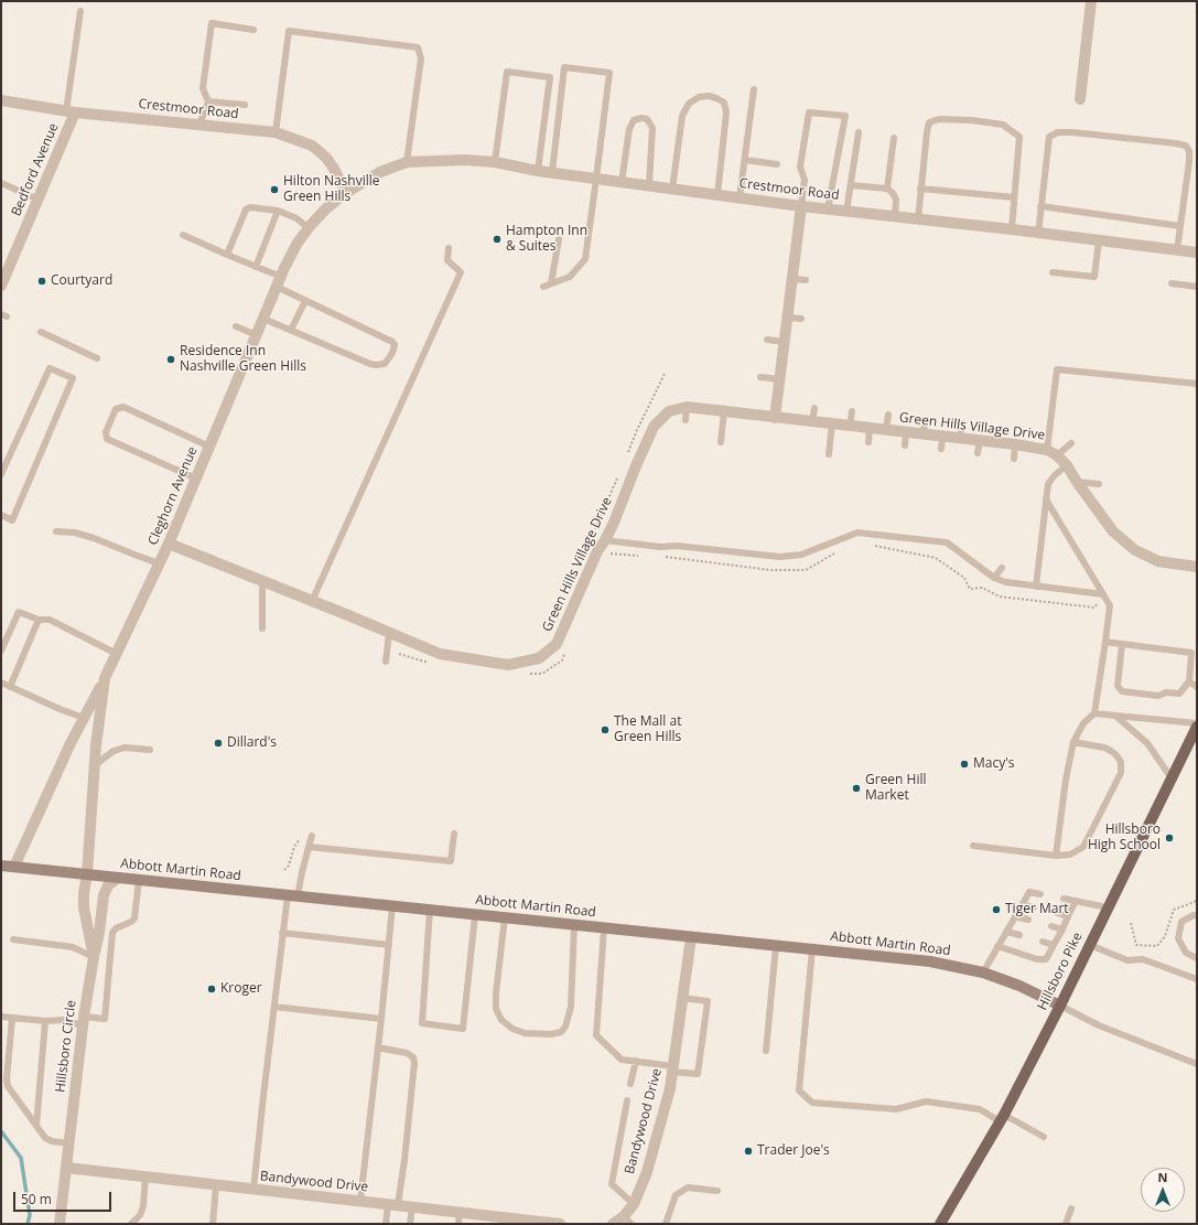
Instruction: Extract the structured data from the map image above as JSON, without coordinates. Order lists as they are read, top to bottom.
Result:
{
  "streets": {
    "main road": ["Abbott Martin Road", "Hillsboro Pike"],
    "street": [
      "Crestmoor Road",
      "Bedford Avenue",
      "Green Hills Village Drive",
      "Cleghorn Avenue",
      "Hillsboro Circle",
      "Bandywood Drive"
    ]
  },
  "crossings": [
    ["Crestmoor Road", "Bedford Avenue"],
    ["Crestmoor Road", "Cleghorn Avenue"],
    ["Green Hills Village Drive", "Cleghorn Avenue"],
    ["Cleghorn Avenue", "Abbott Martin Road"],
    ["Cleghorn Avenue", "Hillsboro Circle"],
    ["Abbott Martin Road", "Hillsboro Pike"],
    ["Abbott Martin Road", "Hillsboro Circle"],
    ["Abbott Martin Road", "Bandywood Drive"],
    ["Hillsboro Circle", "Bandywood Drive"]
  ],
  "places": [
    "Hilton Nashville Green Hills",
    "Hampton Inn & Suites",
    "Courtyard",
    "Residence Inn Nashville Green Hills",
    "The Mall at Green Hills",
    "Dillard's",
    "Macy's",
    "Green Hill Market",
    "Hillsboro High School",
    "Tiger Mart",
    "Kroger",
    "Trader Joe's"
  ],
  "scale_bar": "50 m",
  "north": "top"
}
